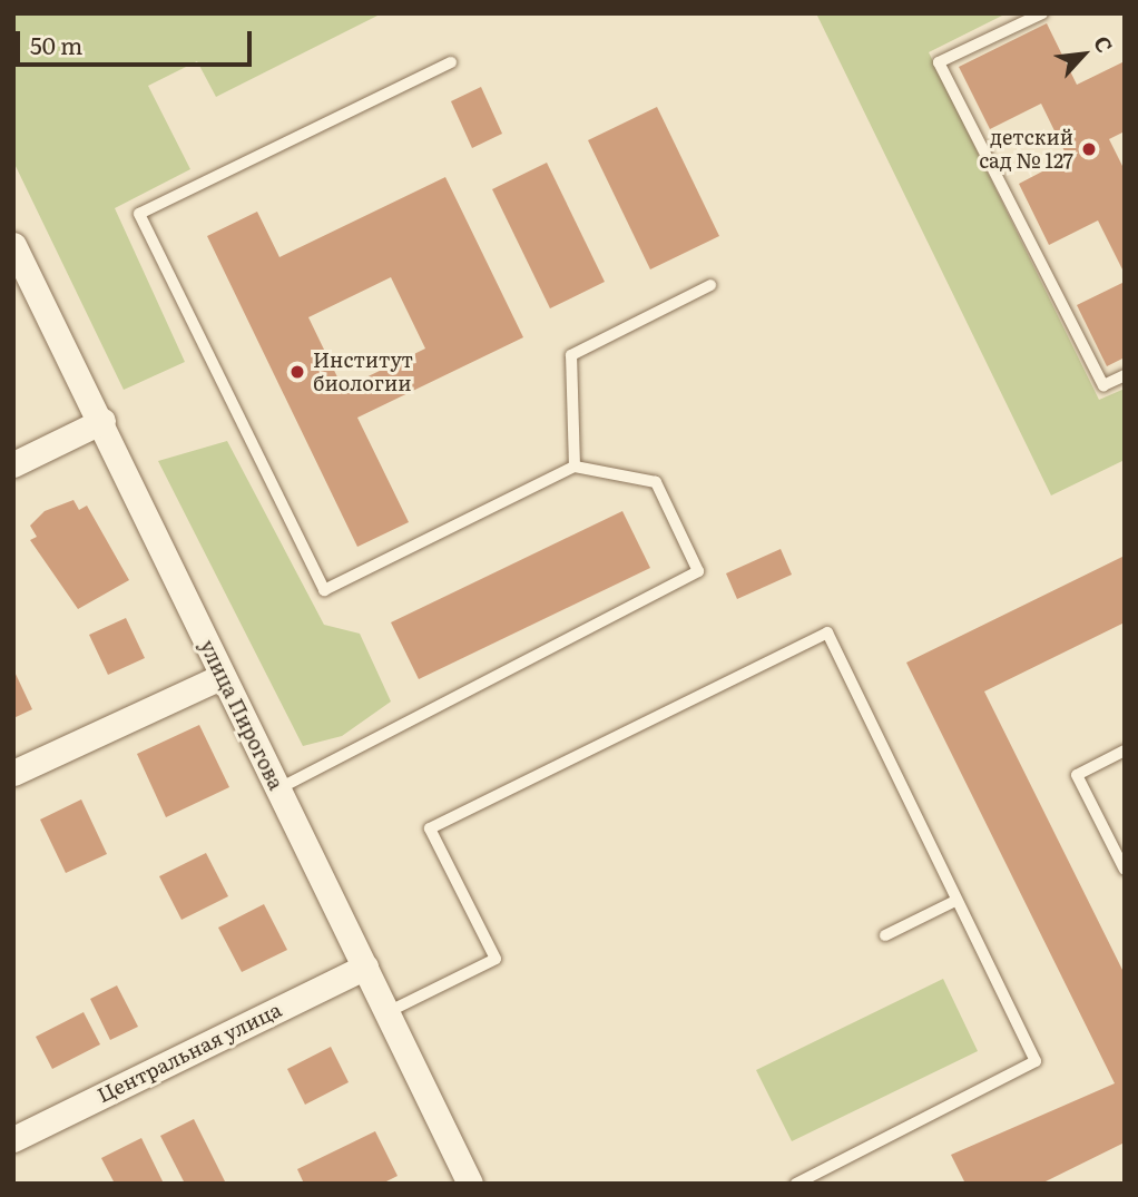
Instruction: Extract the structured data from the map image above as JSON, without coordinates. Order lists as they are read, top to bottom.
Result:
{
  "streets": {
    "street": ["улица Пирогова", "Центральная улица"]
  },
  "crossings": [
    ["улица Пирогова", "Центральная улица"]
  ],
  "places": ["детский сад № 127", "Институт биологии"],
  "scale_bar": "50 m",
  "north": "top right"
}
